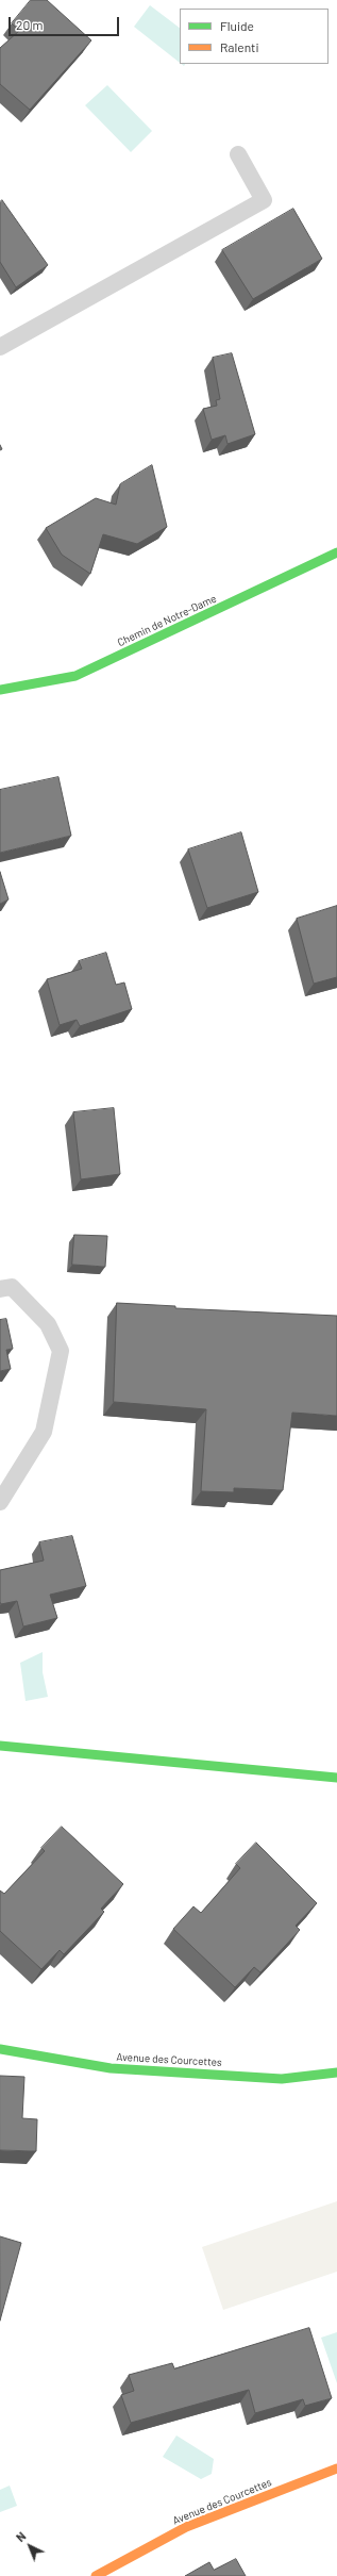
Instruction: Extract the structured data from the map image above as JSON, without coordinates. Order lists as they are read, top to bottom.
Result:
{
  "streets": {
    "street": ["Chemin de Notre-Dame", "Avenue des Courcettes"]
  },
  "legend": ["Fluide", "Ralenti"],
  "scale_bar": "20 m",
  "north": "top left"
}
